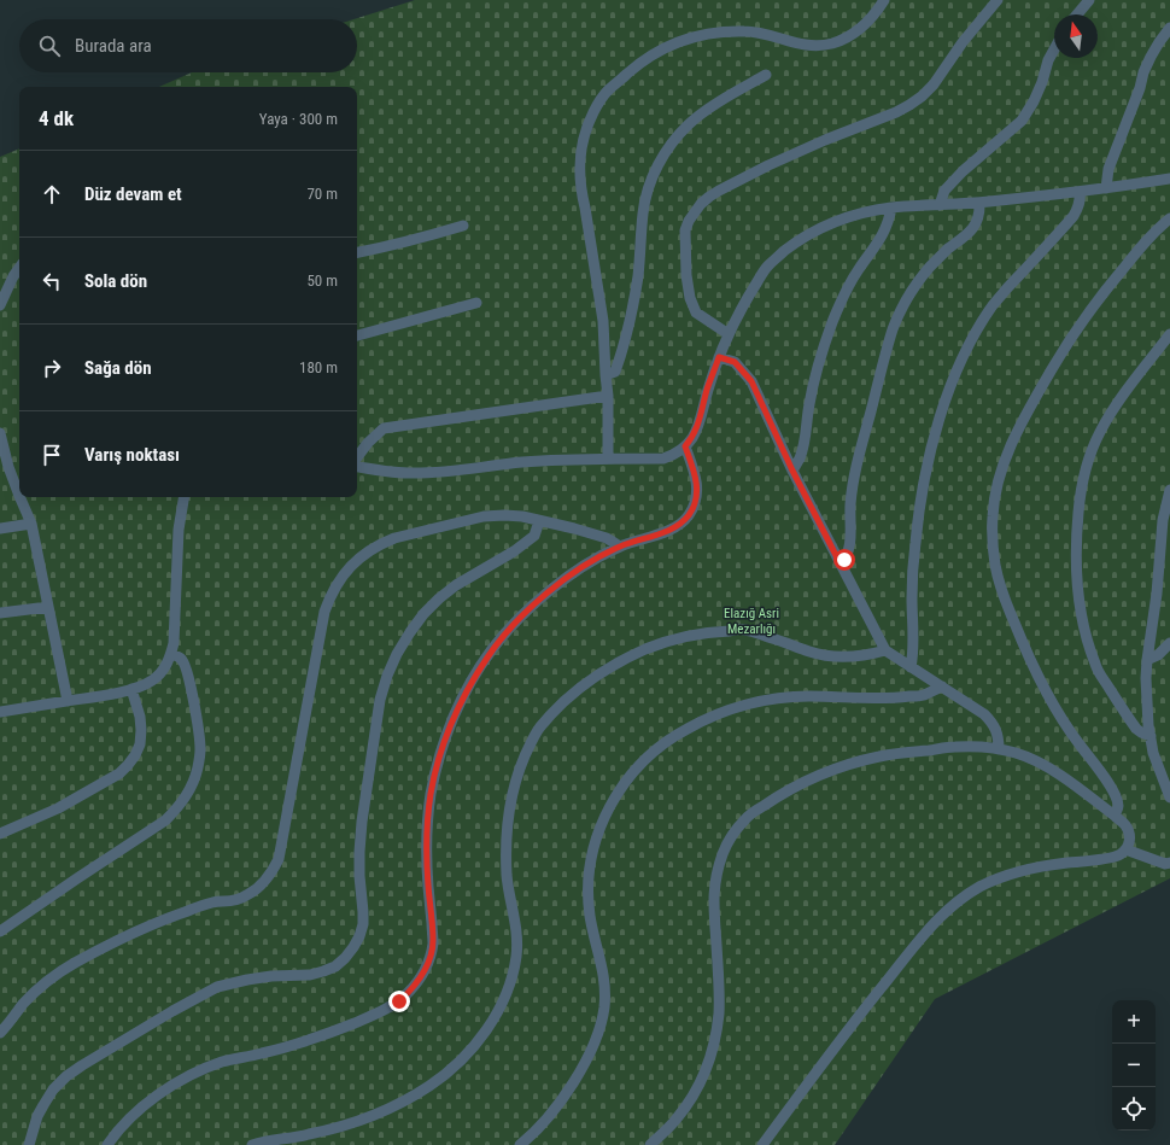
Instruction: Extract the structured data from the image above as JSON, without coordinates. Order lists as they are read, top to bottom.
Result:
{
  "parks": ["Elazığ Asri Mezarlığı"],
  "north": "top",
  "page": {
    "search": "Burada ara",
    "heading": ["4 dk", "Yaya · 300 m"],
    "list": [
      ["Düz devam et", "70 m"],
      ["Sola dön", "50 m"],
      ["Sağa dön", "180 m"],
      "Varış noktası"
    ],
    "map_buttons": ["+", "−"]
  }
}
